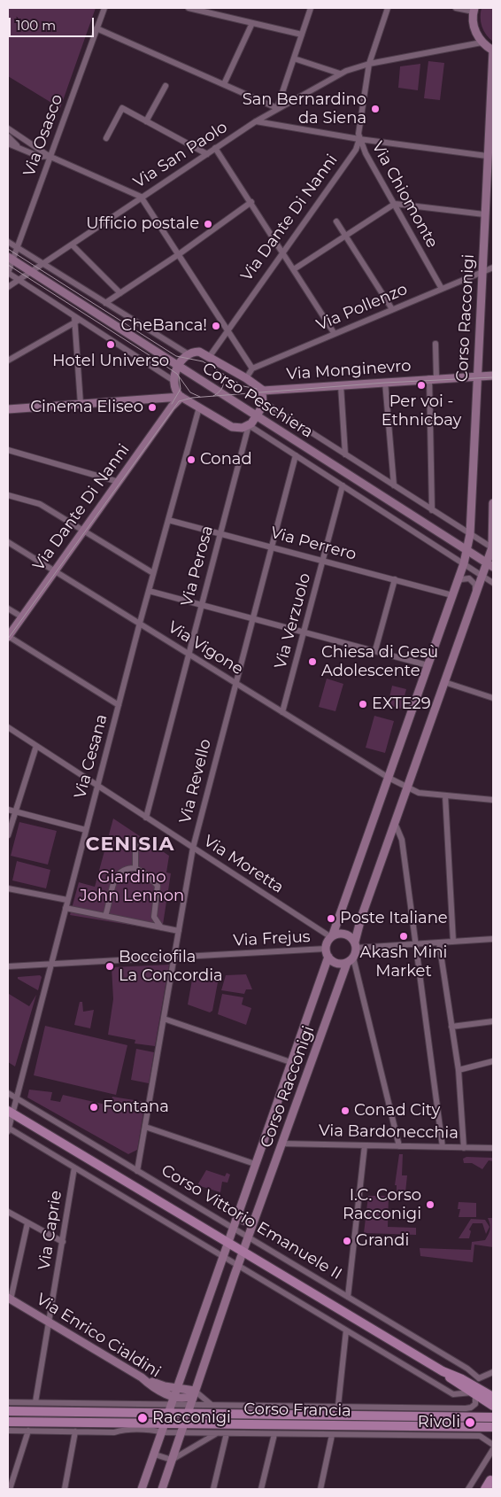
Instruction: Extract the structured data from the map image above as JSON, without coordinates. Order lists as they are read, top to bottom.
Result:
{
  "streets": {
    "main road": ["Corso Vittorio Emanuele II", "Corso Francia"],
    "street": [
      "Via Osasco",
      "Via San Paolo",
      "Via Chiomonte",
      "Via Dante Di Nanni",
      "Via Pollenzo",
      "Corso Racconigi",
      "Via Monginevro",
      "Corso Peschiera",
      "Via Perrero",
      "Via Perosa",
      "Via Verzuolo",
      "Via Vigone",
      "Via Cesana",
      "Via Revello",
      "Via Moretta",
      "Via Frejus",
      "Via Bardonecchia",
      "Via Caprie",
      "Via Enrico Cialdini"
    ]
  },
  "crossings": [
    ["Via Osasco", "Corso Peschiera"],
    ["Via San Paolo", "Via Chiomonte"],
    ["Via San Paolo", "Corso Peschiera"],
    ["Via Chiomonte", "Via Dante Di Nanni"],
    ["Via Chiomonte", "Via Pollenzo"],
    ["Via Dante Di Nanni", "Via Vigone"],
    ["Via Pollenzo", "Corso Racconigi"],
    ["Corso Racconigi", "Via Monginevro"],
    ["Corso Racconigi", "Corso Peschiera"],
    ["Corso Racconigi", "Via Perrero"],
    ["Corso Racconigi", "Via Vigone"],
    ["Corso Racconigi", "Via Moretta"],
    ["Corso Racconigi", "Via Frejus"],
    ["Corso Racconigi", "Via Bardonecchia"],
    ["Corso Racconigi", "Corso Vittorio Emanuele II"],
    ["Corso Racconigi", "Via Enrico Cialdini"],
    ["Corso Racconigi", "Corso Francia"],
    ["Corso Peschiera", "Via Perosa"],
    ["Corso Peschiera", "Via Verzuolo"],
    ["Corso Peschiera", "Via Revello"],
    ["Via Perrero", "Via Perosa"],
    ["Via Perrero", "Via Verzuolo"],
    ["Via Perrero", "Via Cesana"],
    ["Via Perrero", "Via Revello"],
    ["Via Perosa", "Via Vigone"],
    ["Via Perosa", "Via Moretta"],
    ["Via Verzuolo", "Via Vigone"],
    ["Via Vigone", "Via Cesana"],
    ["Via Vigone", "Via Revello"],
    ["Via Cesana", "Via Moretta"],
    ["Via Cesana", "Via Frejus"],
    ["Via Cesana", "Corso Vittorio Emanuele II"],
    ["Via Revello", "Via Moretta"],
    ["Via Revello", "Via Frejus"],
    ["Via Revello", "Corso Vittorio Emanuele II"],
    ["Via Moretta", "Via Frejus"],
    ["Corso Vittorio Emanuele II", "Corso Francia"],
    ["Via Caprie", "Via Enrico Cialdini"],
    ["Via Caprie", "Corso Francia"],
    ["Via Enrico Cialdini", "Corso Francia"]
  ],
  "districts": ["CENISIA"],
  "parks": ["Giardino John Lennon"],
  "places": [
    "San Bernardino da Siena",
    "Ufficio postale",
    "CheBanca!",
    "Hotel Universo",
    "Per voi - Ethnicbay",
    "Cinema Eliseo",
    "Conad",
    "Chiesa di Gesù Adolescente",
    "EXTE29",
    "Poste Italiane",
    "Akash Mini Market",
    "Bocciofila La Concordia",
    "Fontana",
    "Conad City",
    "I.C. Corso Racconigi",
    "Grandi",
    "Racconigi",
    "Rivoli"
  ],
  "scale_bar": "100 m"
}
